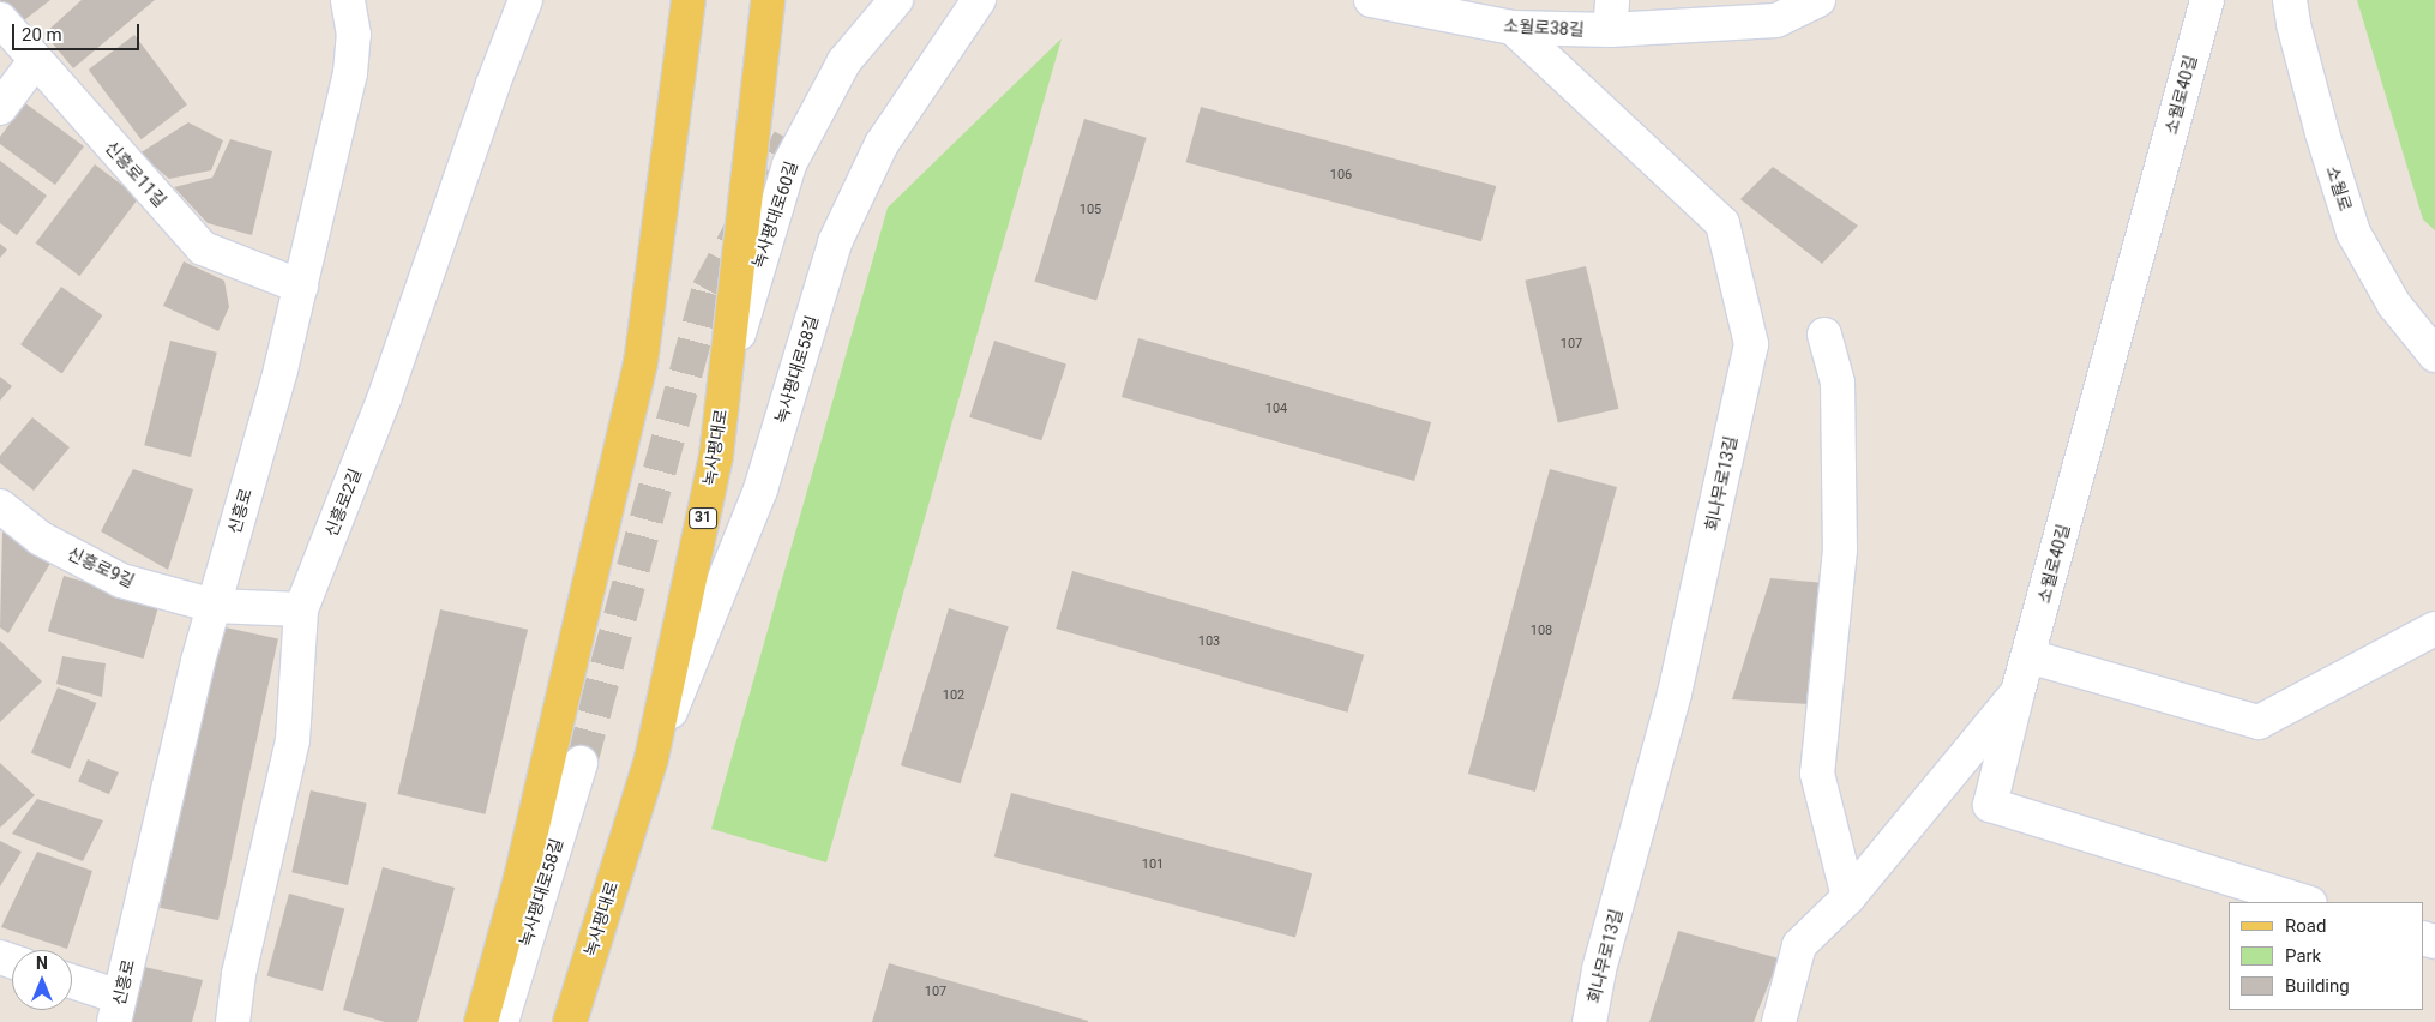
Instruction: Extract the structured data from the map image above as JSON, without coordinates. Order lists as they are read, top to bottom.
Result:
{
  "streets": {
    "main road": ["녹사평대로", "31"],
    "street": [
      "소월로38길",
      "소월로40길",
      "신흥로11길",
      "소월로",
      "녹사평대로60길",
      "녹사평대로58길",
      "회나무로13길",
      "신흥로2길",
      "신흥로",
      "신흥로9길"
    ]
  },
  "crossings": [
    ["소월로38길", "회나무로13길"],
    ["신흥로11길", "신흥로"],
    ["녹사평대로60길", "녹사평대로"],
    ["녹사평대로58길", "녹사평대로"],
    ["신흥로2길", "신흥로9길"],
    ["신흥로", "신흥로9길"]
  ],
  "house_numbers": [
    "106",
    "105",
    "107",
    "104",
    "108",
    "103",
    "102",
    "101",
    "107"
  ],
  "legend": ["Road", "Park", "Building"],
  "scale_bar": "20 m",
  "north": "top"
}
